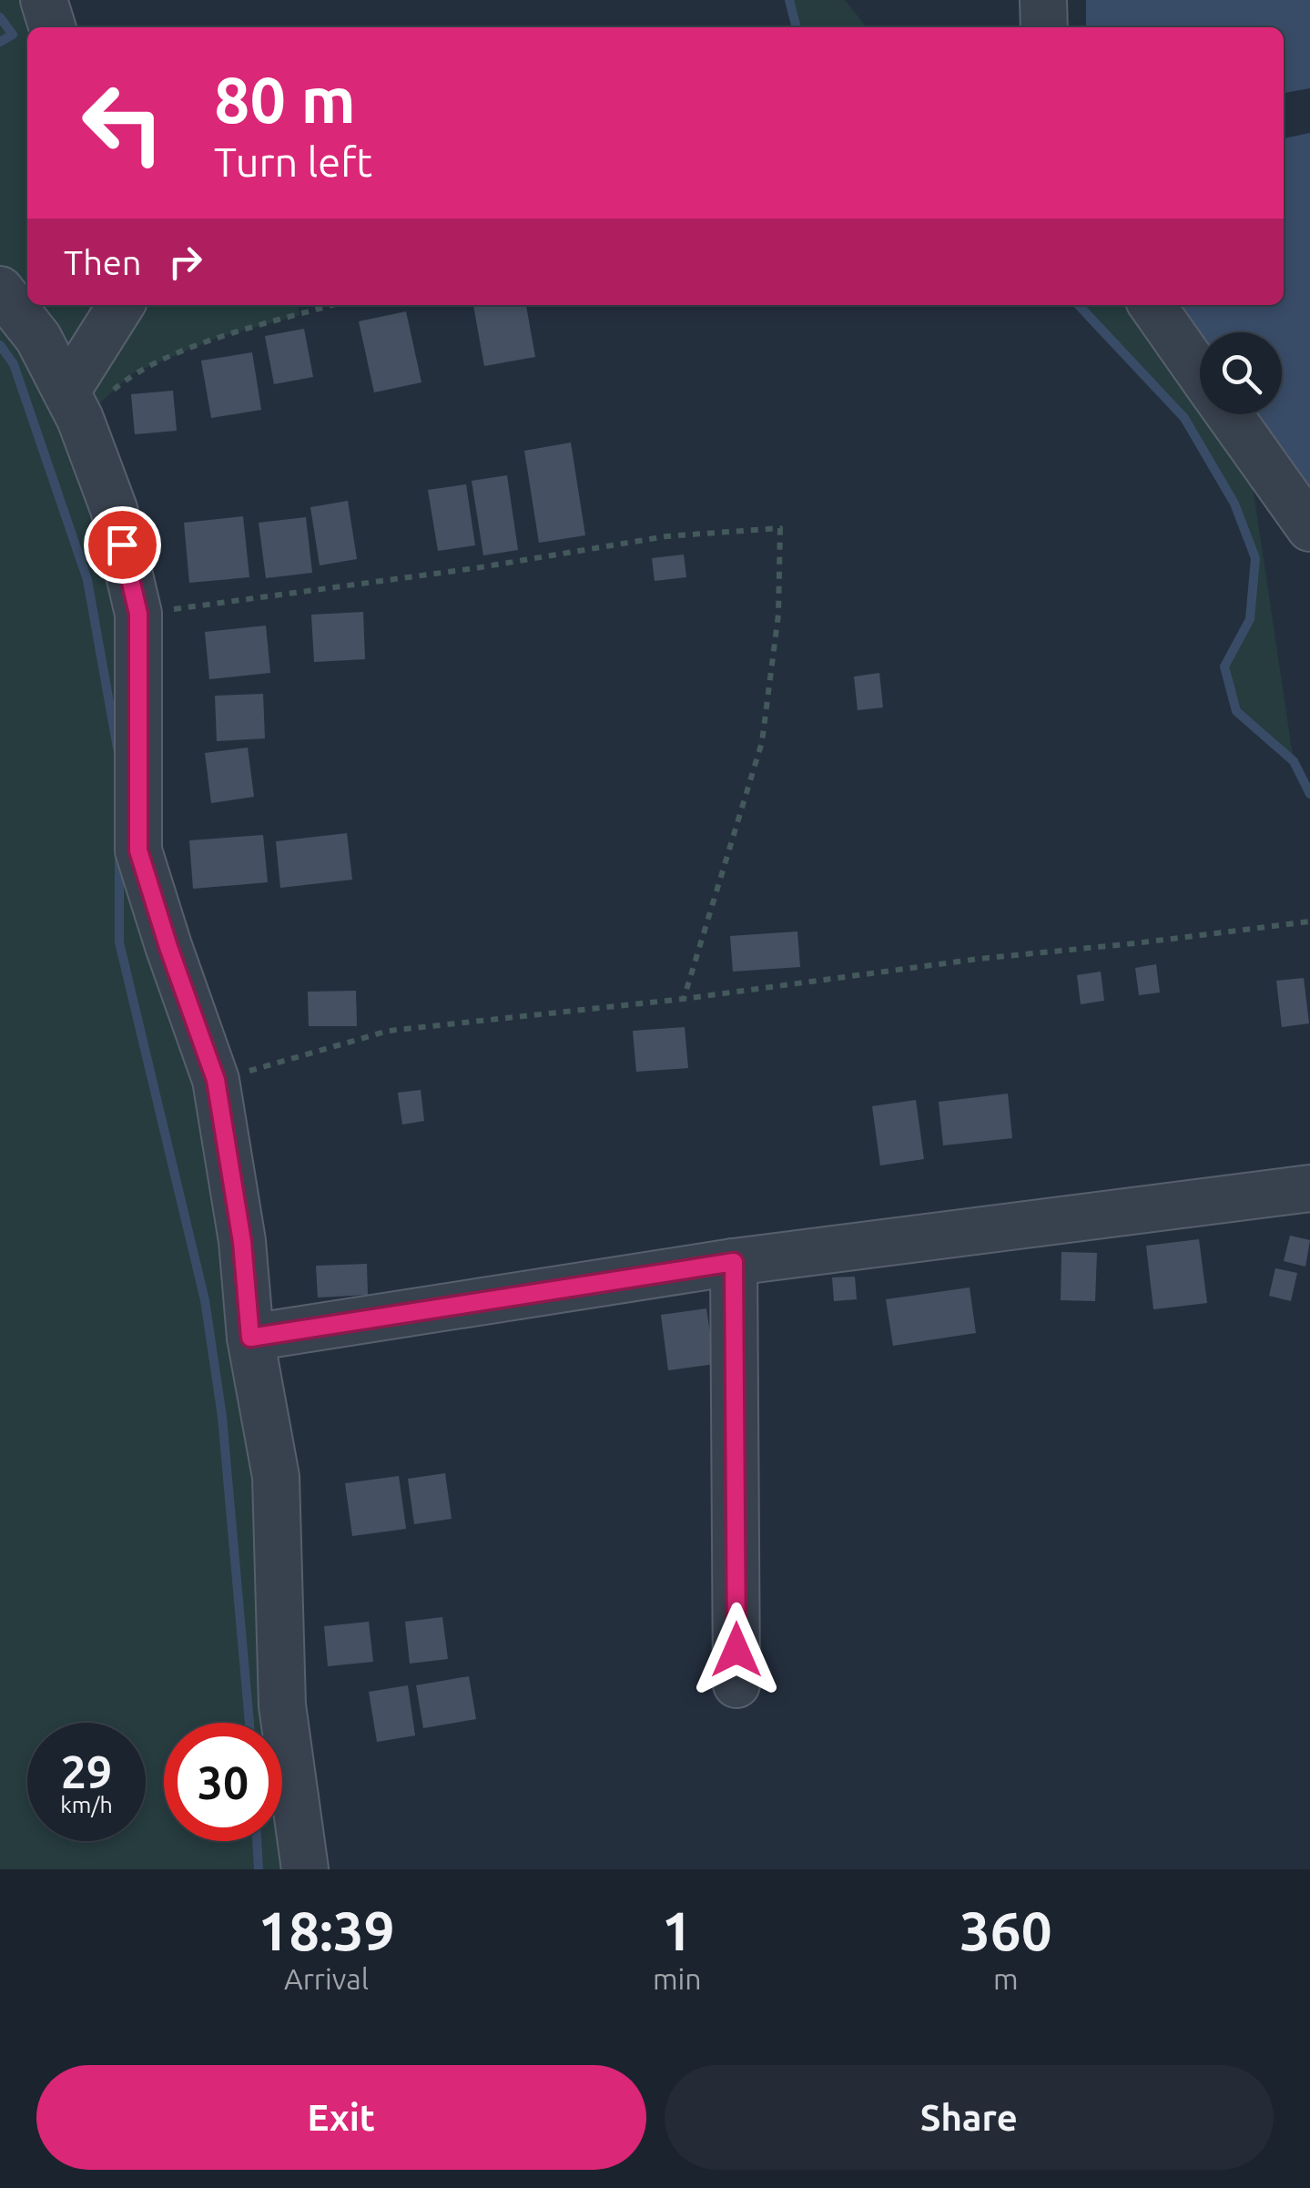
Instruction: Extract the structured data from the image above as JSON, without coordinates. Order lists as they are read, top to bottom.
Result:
{
  "page": {
    "turn": ["80 m", "Turn left"],
    "then": "Then",
    "speed": "29 km/h",
    "limit": "30",
    "eta": [
      "18:39",
      "Arrival",
      "1",
      "min",
      "360",
      "m"
    ],
    "buttons": ["Exit", "Share"]
  }
}
